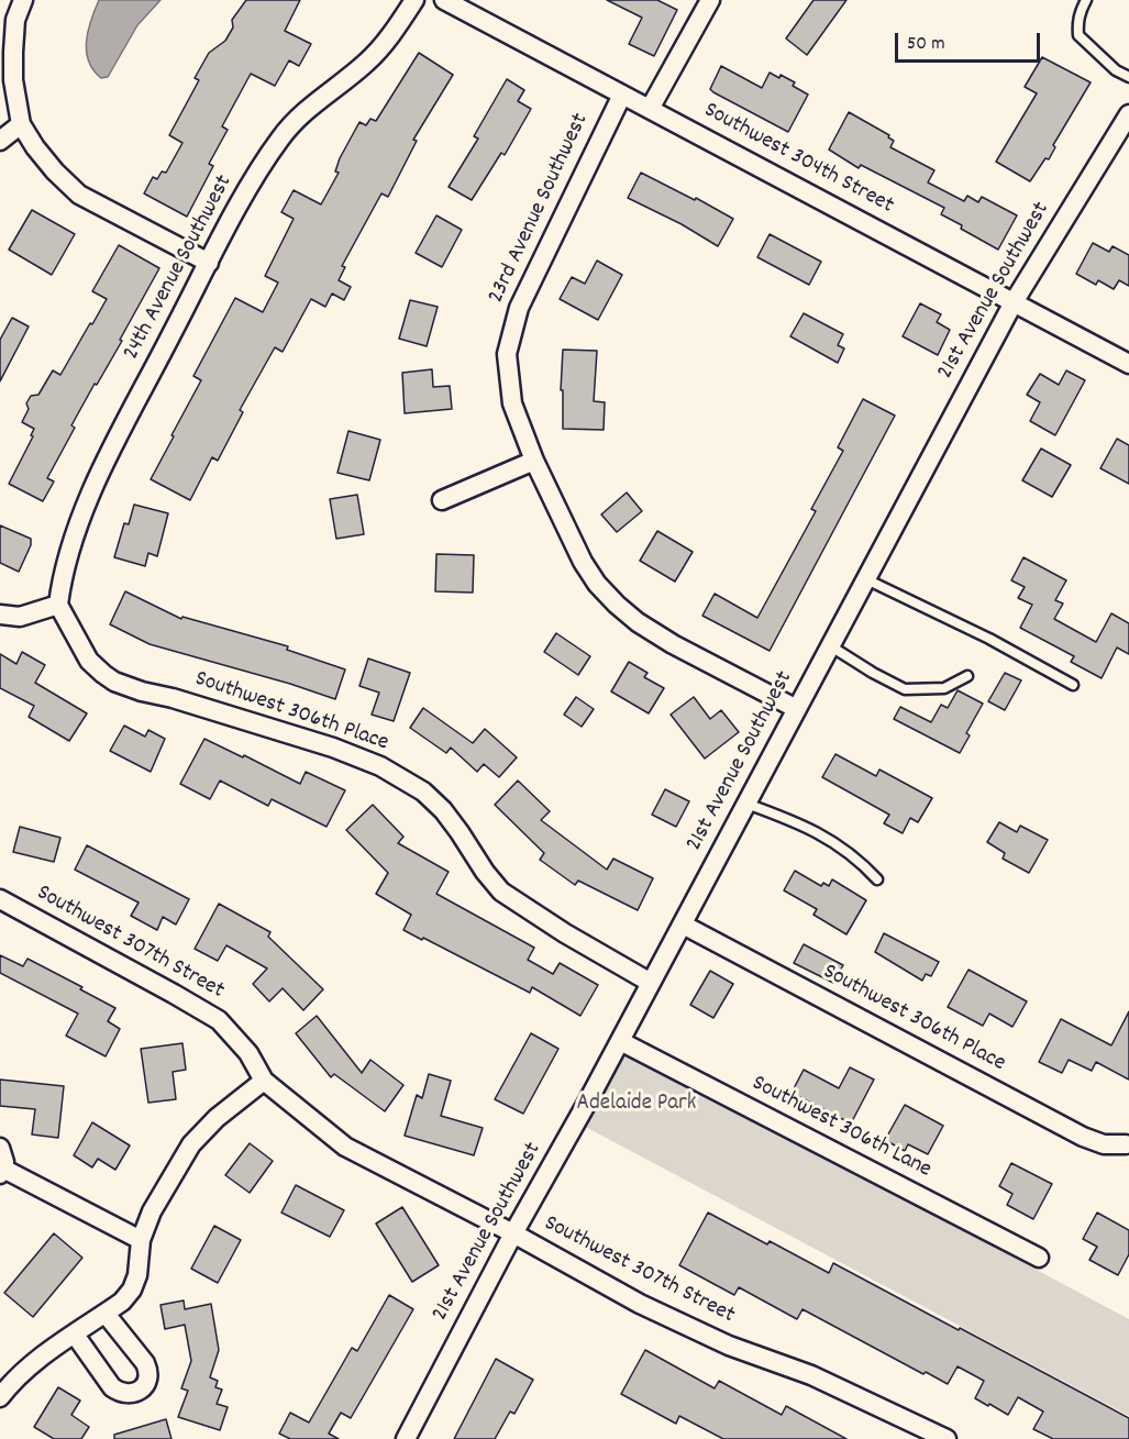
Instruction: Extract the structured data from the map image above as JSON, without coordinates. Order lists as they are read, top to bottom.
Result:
{
  "streets": {
    "street": [
      "Southwest 304th Street",
      "23rd Avenue Southwest",
      "24th Avenue Southwest",
      "21st Avenue Southwest",
      "Southwest 306th Place",
      "Southwest 307th Street",
      "Southwest 306th Lane"
    ]
  },
  "crossings": [
    ["Southwest 304th Street", "23rd Avenue Southwest"],
    ["Southwest 304th Street", "21st Avenue Southwest"],
    ["23rd Avenue Southwest", "21st Avenue Southwest"],
    ["24th Avenue Southwest", "Southwest 306th Place"],
    ["21st Avenue Southwest", "Southwest 306th Place"],
    ["21st Avenue Southwest", "Southwest 307th Street"],
    ["21st Avenue Southwest", "Southwest 306th Lane"]
  ],
  "parks": ["Adelaide Park"],
  "scale_bar": "50 m"
}
